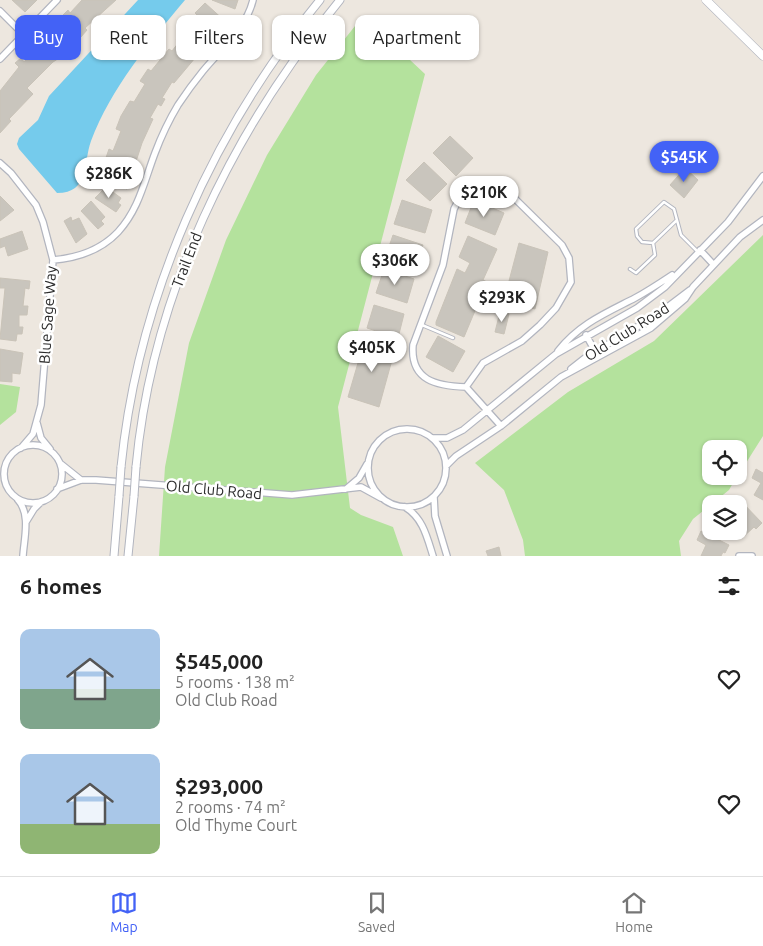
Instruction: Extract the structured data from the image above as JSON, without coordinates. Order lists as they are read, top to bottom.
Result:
{
  "streets": {
    "street": ["Trail End", "Blue Sage Way", "Old Club Road"]
  },
  "crossings": [
    ["Blue Sage Way", "Old Club Road"]
  ],
  "page": {
    "chip": [
      "Buy",
      "Rent",
      "Filters",
      "New",
      "Apartment"
    ],
    "price": [
      "$545K",
      "$286K",
      "$210K",
      "$306K",
      "$293K",
      "$405K"
    ],
    "heading": "6 homes",
    "list": [
      {
        "name": "$545,000",
        "note": "5 rooms · 138 m² · Old Club Road"
      },
      {
        "name": "$293,000",
        "note": "2 rooms · 74 m² · Old Thyme Court"
      }
    ],
    "tabs": ["Map", "Saved", "Home"]
  }
}
